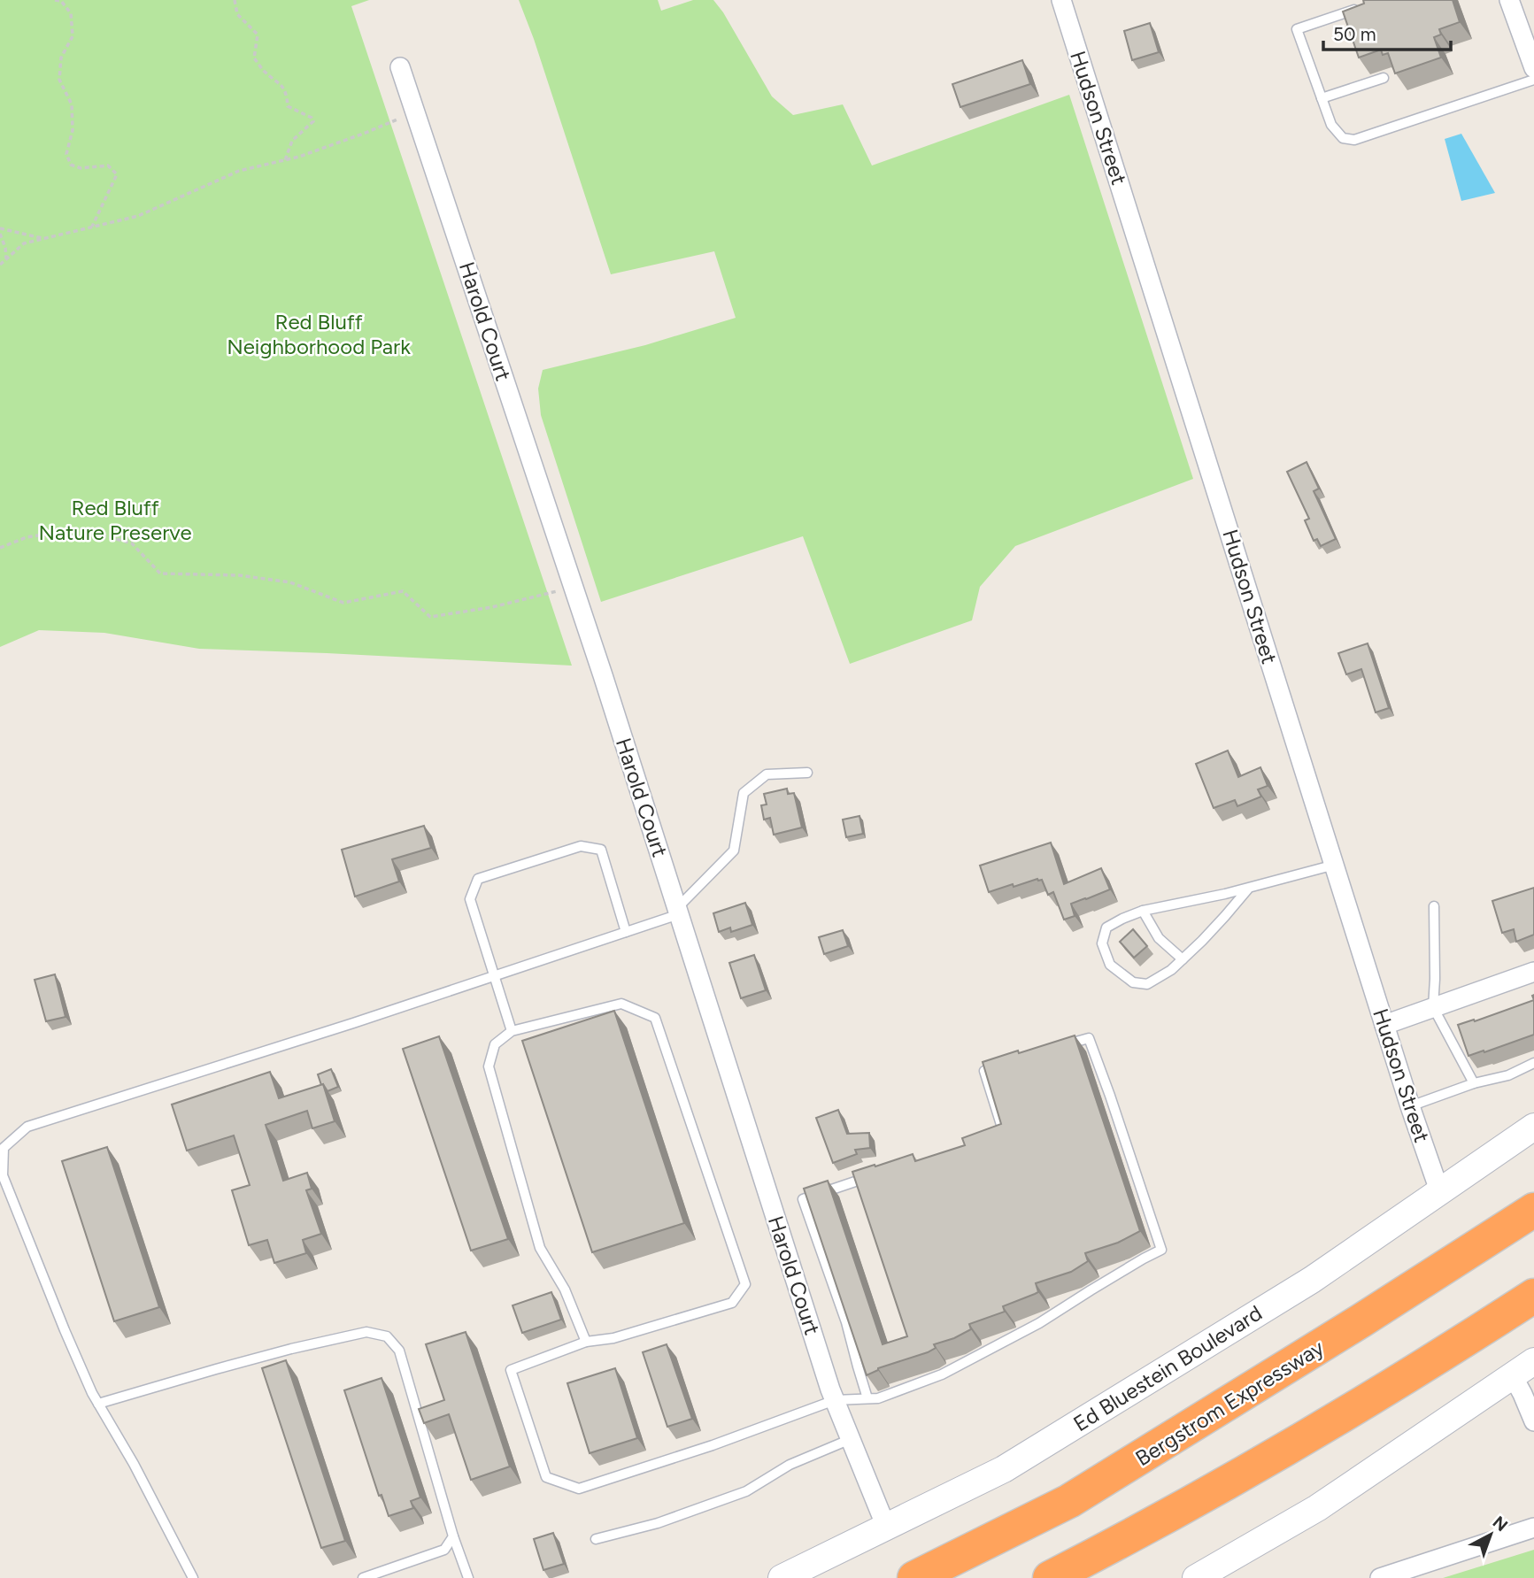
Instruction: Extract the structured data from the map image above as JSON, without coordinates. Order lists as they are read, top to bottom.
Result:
{
  "streets": {
    "highway": ["Bergstrom Expressway"],
    "main road": ["Ed Bluestein Boulevard"],
    "street": ["Hudson Street", "Harold Court"]
  },
  "crossings": [
    ["Hudson Street", "Ed Bluestein Boulevard"],
    ["Harold Court", "Ed Bluestein Boulevard"]
  ],
  "parks": ["Red Bluff Neighborhood Park", "Red Bluff Nature Preserve"],
  "scale_bar": "50 m",
  "north": "top right"
}
